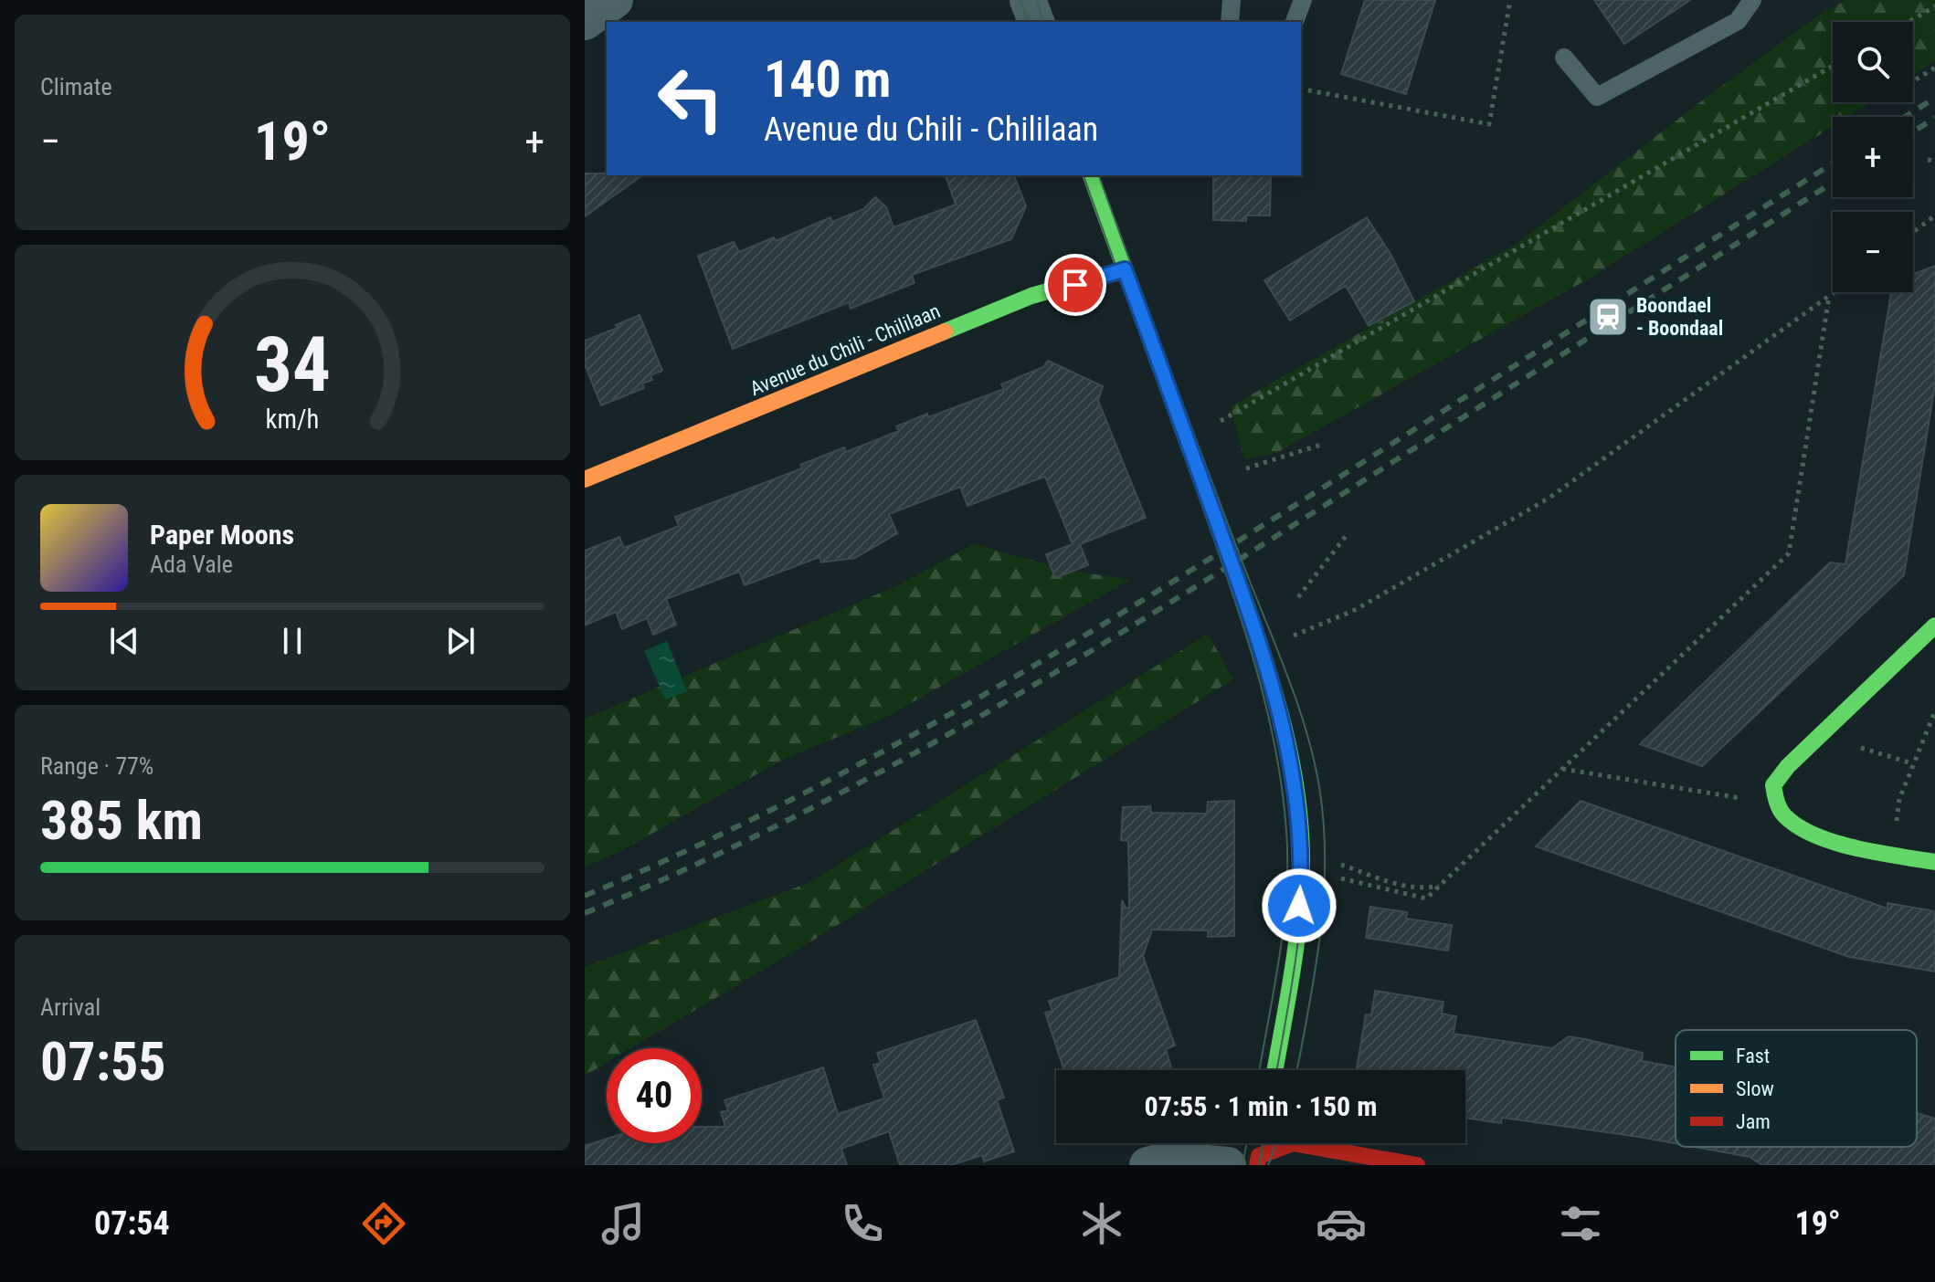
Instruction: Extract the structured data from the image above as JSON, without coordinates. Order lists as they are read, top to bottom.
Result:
{
  "streets": {
    "street": ["Avenue du Chili - Chililaan"]
  },
  "places": {
    "station": ["Boondael - Boondaal"]
  },
  "legend": ["Fast", "Slow", "Jam"],
  "page": {
    "tile": [
      "Climate",
      ["Range · 77%", "385 km"],
      ["Arrival", "07:55"]
    ],
    "map_buttons": ["+", "−"],
    "turn": ["140 m", "Avenue du Chili - Chililaan"],
    "heat": ["−", "19°", "+"],
    "song": ["Paper Moons", "Ada Vale"],
    "limit": "40",
    "trip": "07:55 · 1 min · 150 m",
    "tabs": ["07:54", "19°"],
    "gauge": ["34", "km/h"]
  }
}
